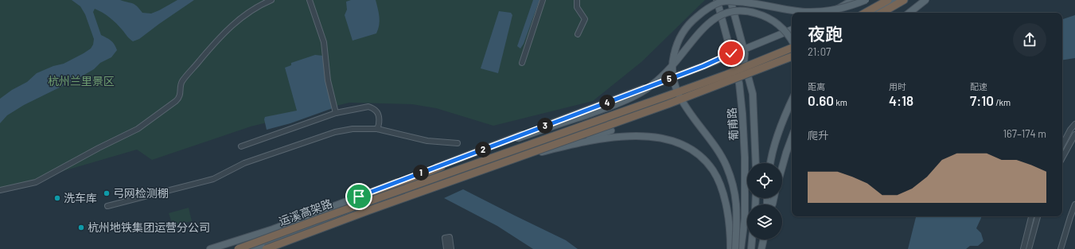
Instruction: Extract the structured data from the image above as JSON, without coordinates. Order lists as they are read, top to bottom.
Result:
{
  "streets": {
    "highway": ["运溪高架路"],
    "main road": ["葡甫路"]
  },
  "parks": ["杭州兰里景区"],
  "places": ["弓网检测棚", "洗车库", "杭州地铁集团运营分公司"],
  "page": {
    "heading": ["夜跑", "21:07"],
    "stats": [
      ["距离", "0.60 km"],
      ["用时", "4:18"],
      ["配速", "7:10 /km"]
    ],
    "pins": [
      "5",
      "4",
      "3",
      "2",
      "1"
    ],
    "chart": ["爬升", "167–174 m"]
  }
}
